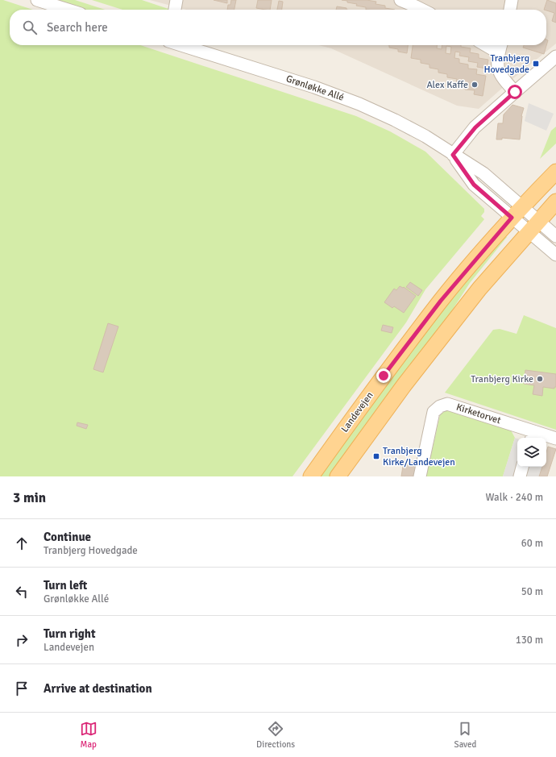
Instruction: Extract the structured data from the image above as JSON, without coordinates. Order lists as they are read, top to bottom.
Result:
{
  "streets": {
    "main road": ["Landevejen"],
    "street": ["Grønløkke Allé", "Kirketorvet"]
  },
  "crossings": [
    ["Grønløkke Allé", "Landevejen"]
  ],
  "places": {
    "transit": ["Tranbjerg Hovedgade", "Tranbjerg Kirke/Landevejen"],
    "other": ["Alex Kaffe", "Tranbjerg Kirke"]
  },
  "page": {
    "search": "Search here",
    "heading": ["3 min", "Walk · 240 m"],
    "list": [
      ["Continue", "Tranbjerg Hovedgade", "60 m"],
      ["Turn left", "Grønløkke Allé", "50 m"],
      ["Turn right", "Landevejen", "130 m"],
      "Arrive at destination"
    ],
    "nav": ["Map", "Directions", "Saved"]
  }
}
